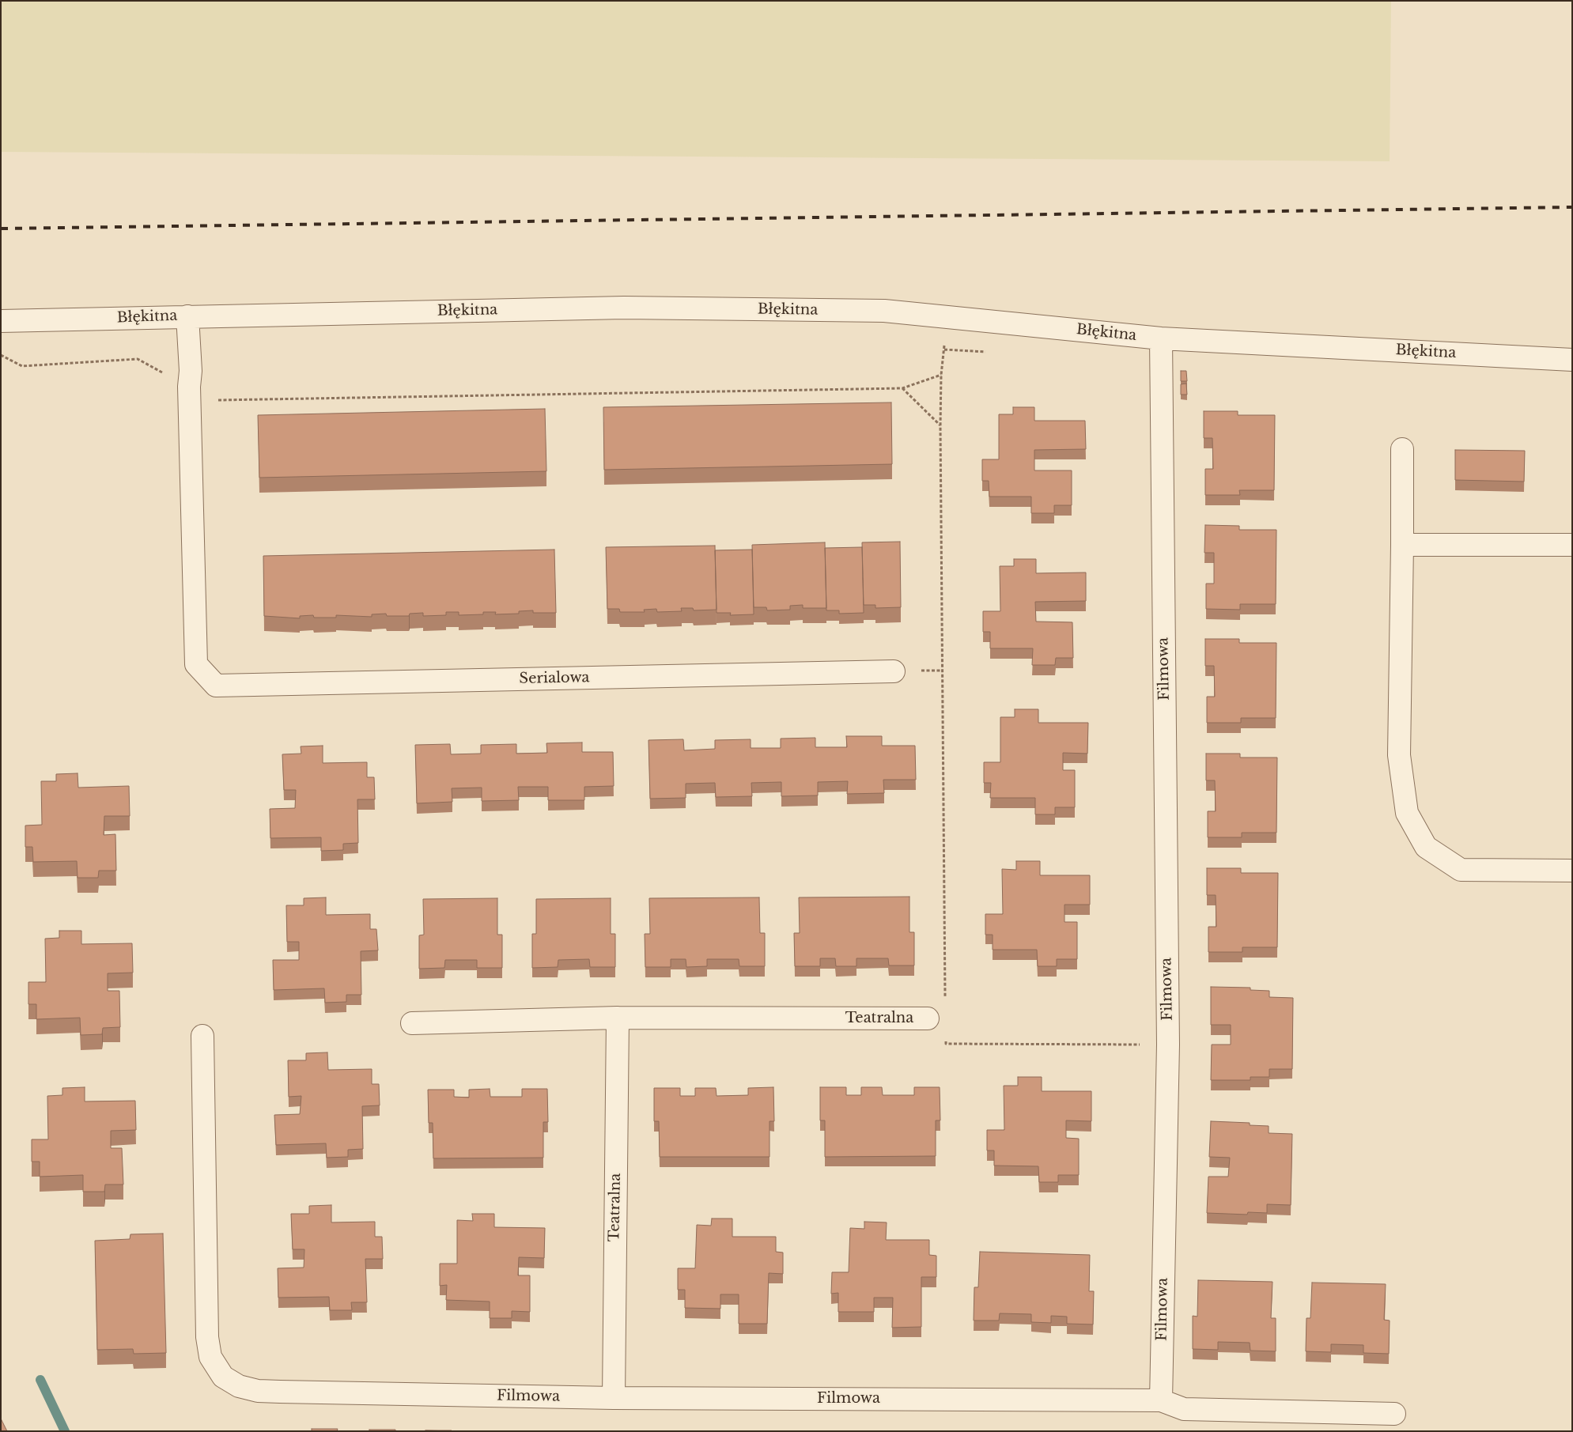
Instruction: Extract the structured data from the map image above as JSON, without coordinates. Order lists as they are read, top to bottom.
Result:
{
  "streets": {
    "street": [
      "Błękitna",
      "Filmowa",
      "Serialowa",
      "Teatralna"
    ]
  },
  "crossings": [
    ["Błękitna", "Filmowa"],
    ["Filmowa", "Teatralna"]
  ]
}
